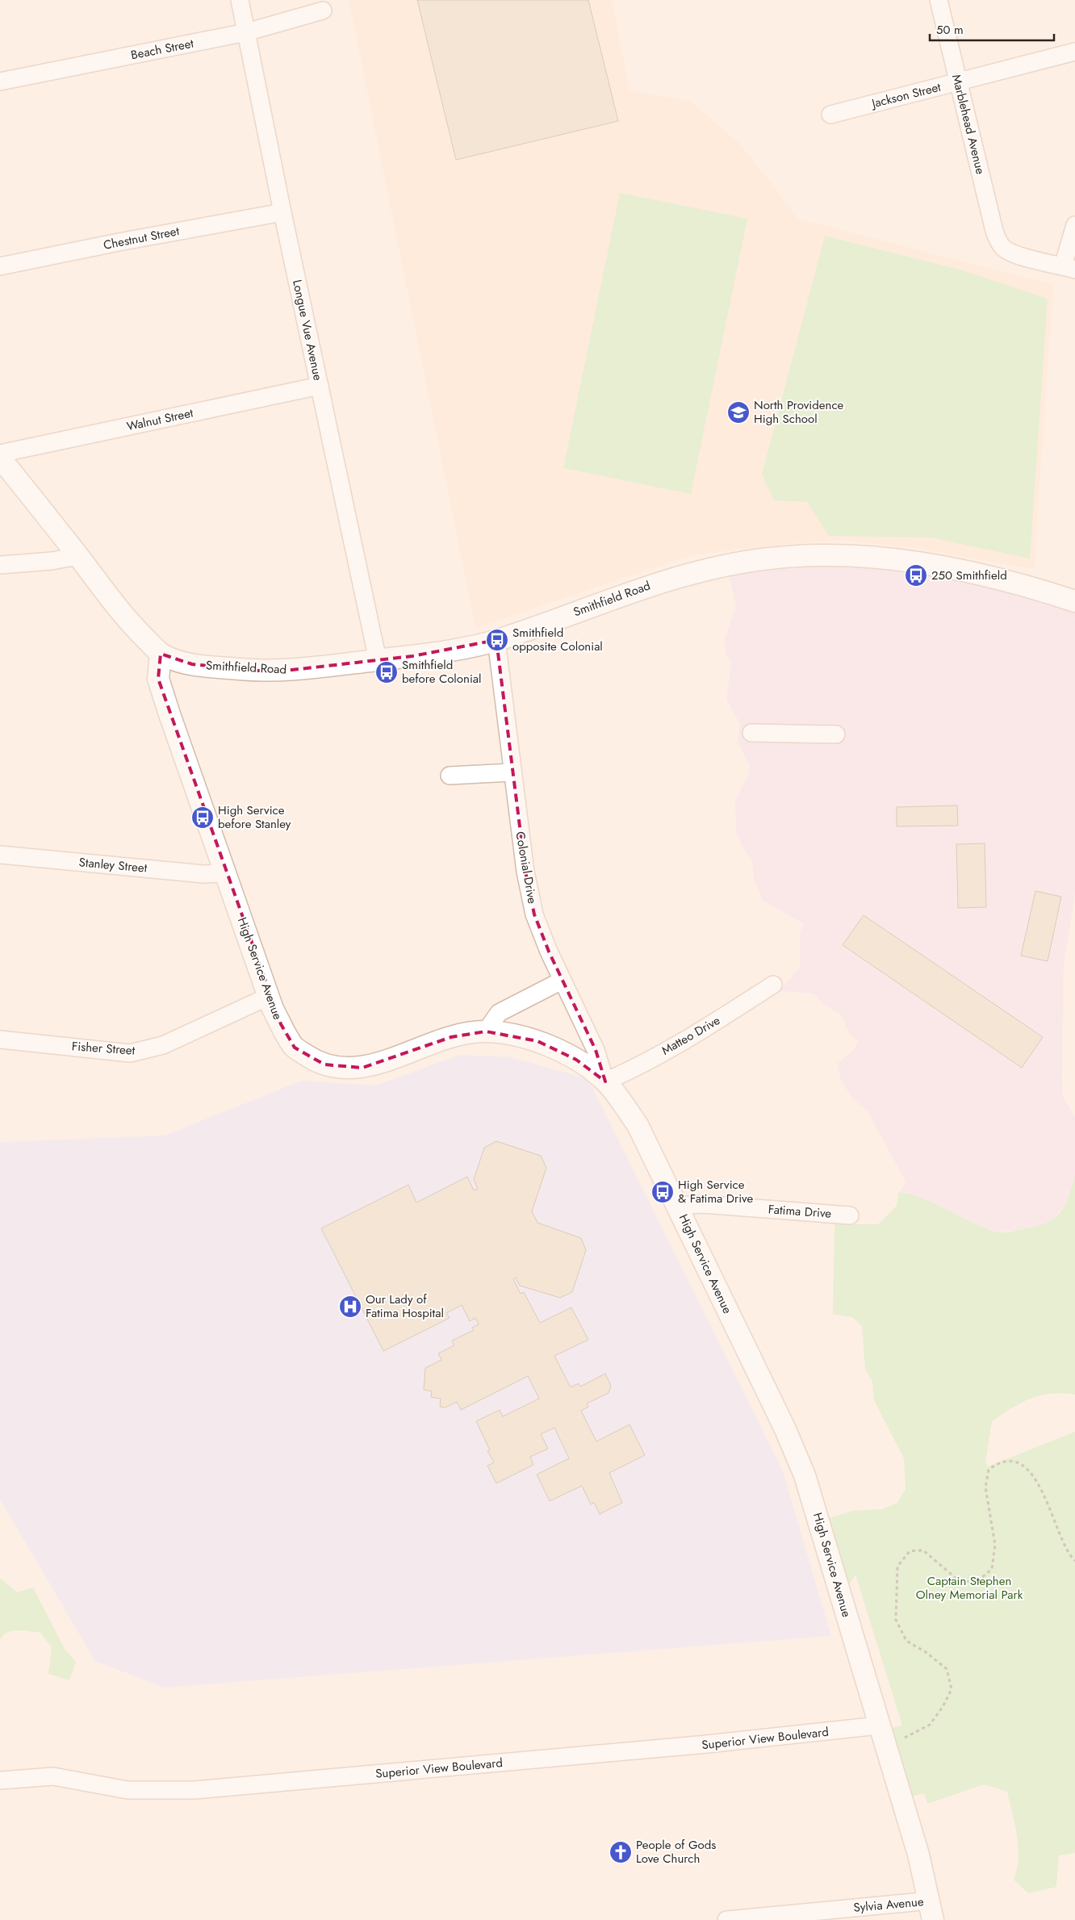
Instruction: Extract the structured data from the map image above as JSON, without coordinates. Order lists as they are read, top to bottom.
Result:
{
  "streets": {
    "main road": ["Smithfield Road", "High Service Avenue"],
    "street": [
      "Beach Street",
      "Jackson Street",
      "Marblehead Avenue",
      "Chestnut Street",
      "Longue Vue Avenue",
      "Walnut Street",
      "Stanley Street",
      "Colonial Drive",
      "Matteo Drive",
      "Fisher Street",
      "Fatima Drive",
      "Superior View Boulevard",
      "Sylvia Avenue"
    ]
  },
  "crossings": [
    ["Beach Street", "Longue Vue Avenue"],
    ["Jackson Street", "Marblehead Avenue"],
    ["Chestnut Street", "Longue Vue Avenue"],
    ["Longue Vue Avenue", "Walnut Street"],
    ["Longue Vue Avenue", "Smithfield Road"],
    ["Smithfield Road", "Colonial Drive"],
    ["Smithfield Road", "High Service Avenue"],
    ["Stanley Street", "High Service Avenue"],
    ["Colonial Drive", "High Service Avenue"],
    ["Colonial Drive", "Matteo Drive"],
    ["High Service Avenue", "Matteo Drive"],
    ["High Service Avenue", "Fisher Street"],
    ["High Service Avenue", "Fatima Drive"],
    ["High Service Avenue", "Superior View Boulevard"],
    ["High Service Avenue", "Sylvia Avenue"]
  ],
  "parks": ["Captain Stephen Olney Memorial Park"],
  "places": {
    "school or university": ["North Providence High School"],
    "bus stop": [
      "250 Smithfield",
      "Smithfield opposite Colonial",
      "Smithfield before Colonial",
      "High Service before Stanley",
      "High Service & Fatima Drive"
    ],
    "hospital": ["Our Lady of Fatima Hospital"],
    "church": ["People of Gods Love Church"]
  },
  "scale_bar": "50 m"
}
